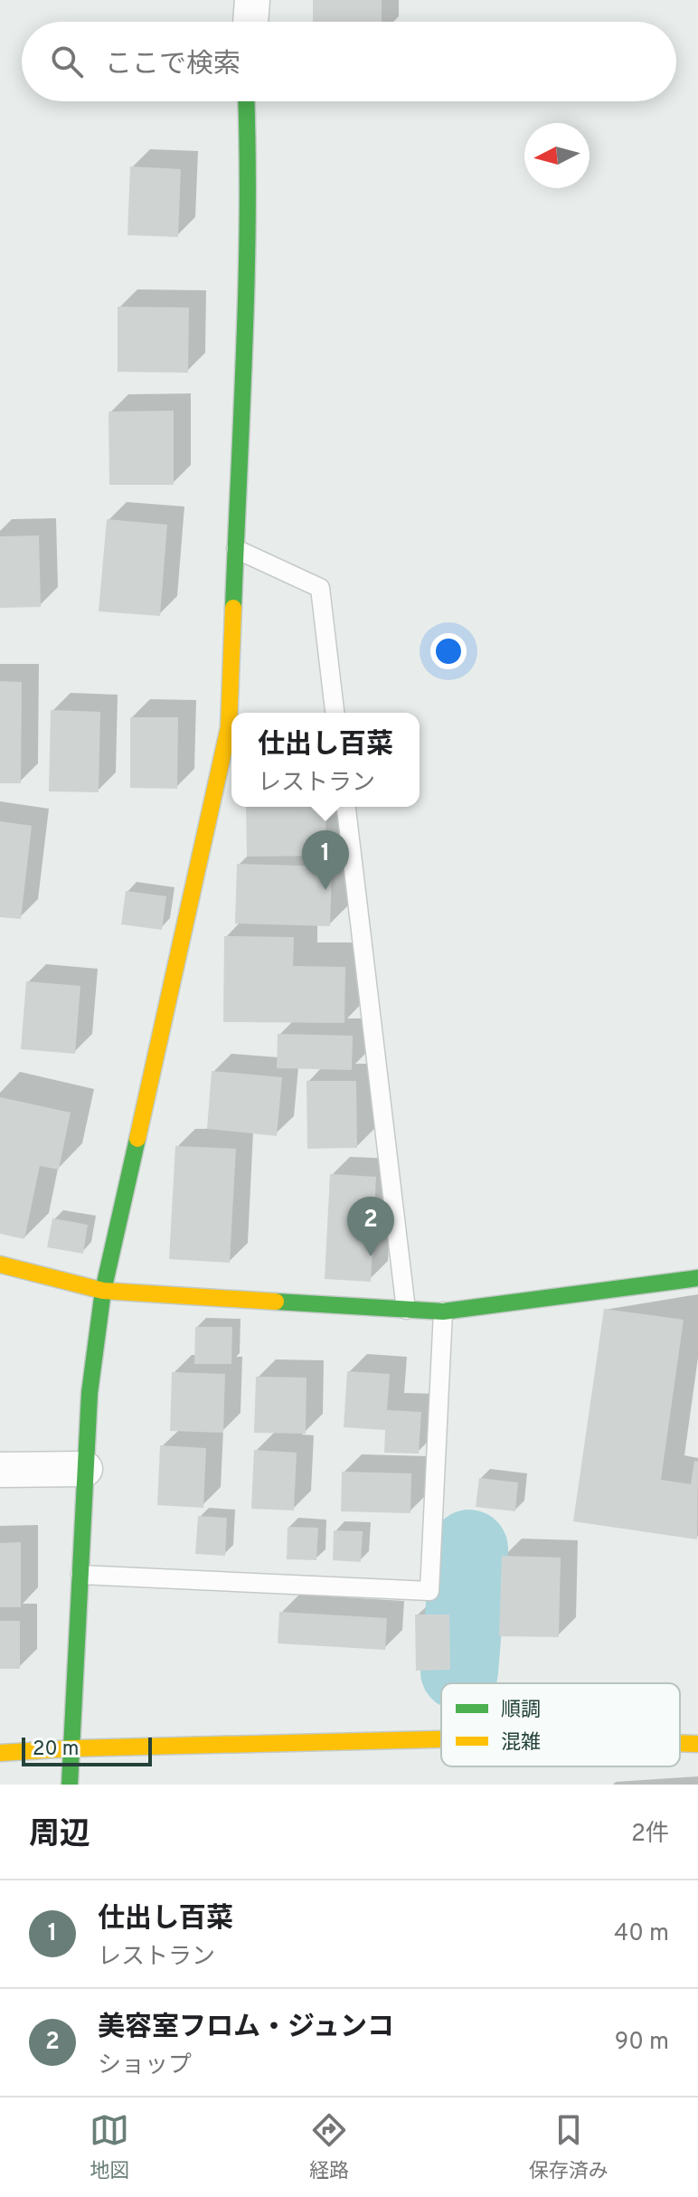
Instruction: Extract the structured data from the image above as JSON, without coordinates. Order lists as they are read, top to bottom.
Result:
{
  "legend": ["順調", "混雑"],
  "scale_bar": "20 m",
  "north": "left",
  "page": {
    "search": "ここで検索",
    "popup": ["仕出し百菜", "レストラン"],
    "pins": ["1", "2"],
    "scale": "20 m",
    "heading": ["周辺", "2件"],
    "list": [
      {
        "mark": "1",
        "name": "仕出し百菜",
        "note": "レストラン",
        "value": "40 m"
      },
      {
        "mark": "2",
        "name": "美容室フロム・ジュンコ",
        "note": "ショップ",
        "value": "90 m"
      }
    ],
    "nav": ["地図", "経路", "保存済み"]
  }
}
